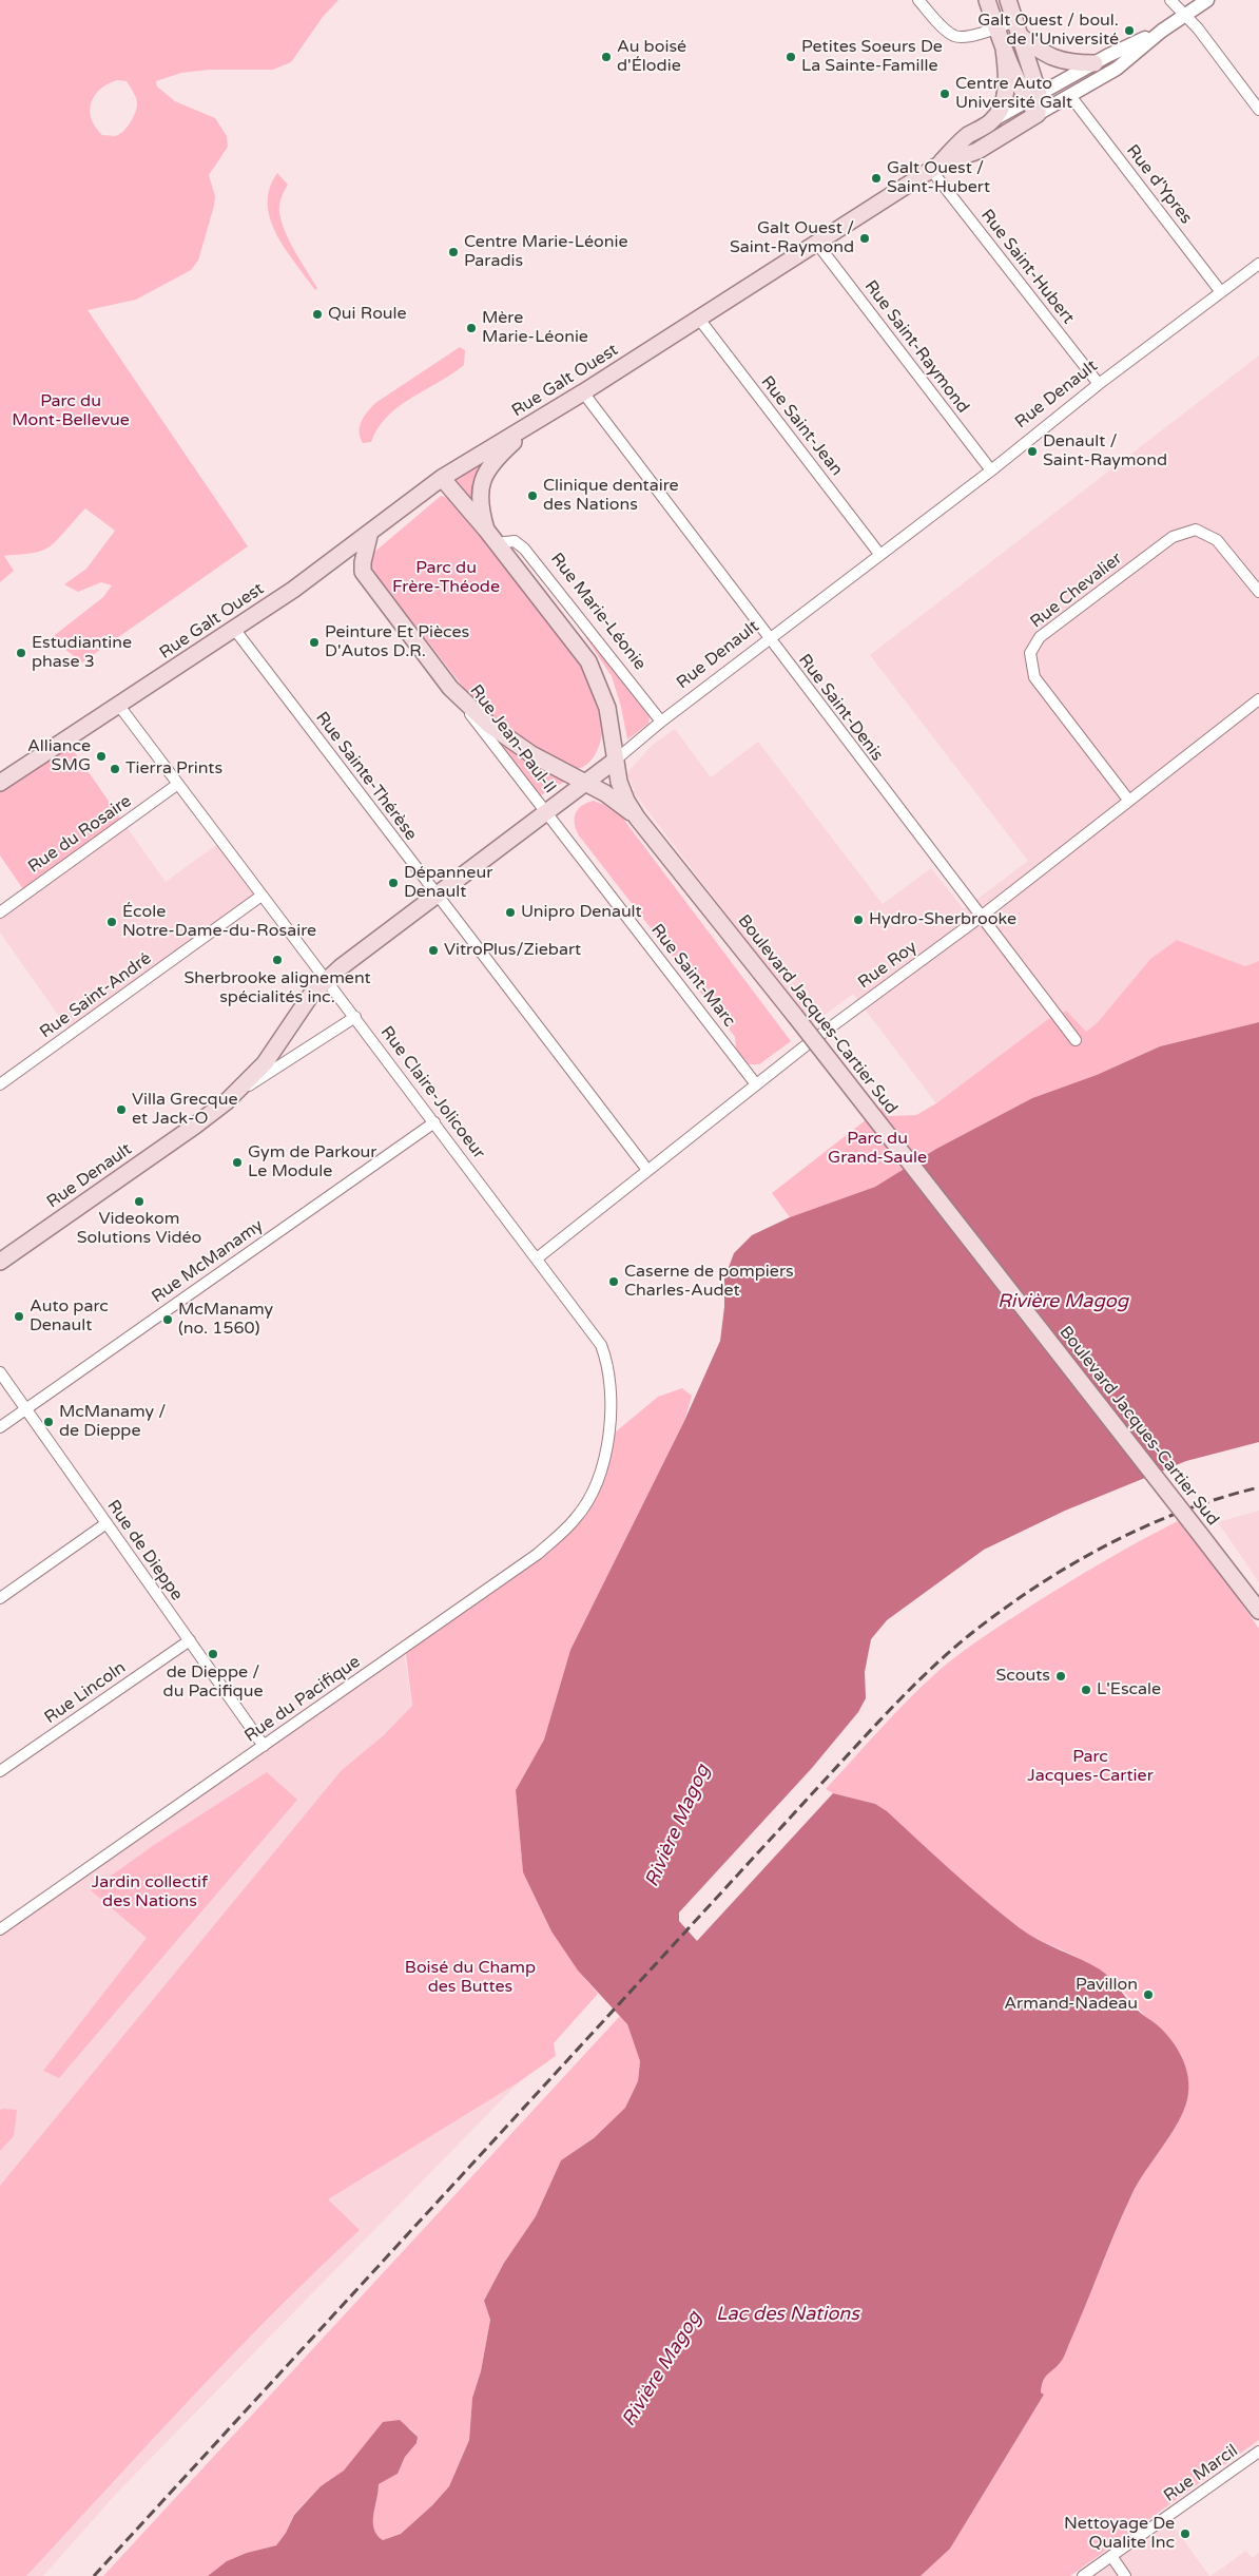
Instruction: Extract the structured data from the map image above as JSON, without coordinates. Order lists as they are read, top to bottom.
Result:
{
  "streets": {
    "main road": [
      "Rue Galt Ouest",
      "Rue Denault",
      "Rue Jean-Paul-II",
      "Boulevard Jacques-Cartier Sud"
    ],
    "street": [
      "Rue d'Ypres",
      "Rue Saint-Hubert",
      "Rue Saint-Raymond",
      "Rue Saint-Jean",
      "Rue Chevalier",
      "Rue Marie-Léonie",
      "Rue Saint-Denis",
      "Rue Sainte-Thérèse",
      "Rue du Rosaire",
      "Rue Roy",
      "Rue Saint-Marc",
      "Rue Saint-André",
      "Rue Claire-Jolicoeur",
      "Rue McManamy",
      "Rue de Dieppe",
      "Rue Lincoln",
      "Rue du Pacifique",
      "Rue Marcil"
    ]
  },
  "crossings": [
    ["Rue d'Ypres", "Rue Galt Ouest"],
    ["Rue d'Ypres", "Rue Denault"],
    ["Rue Saint-Hubert", "Rue Galt Ouest"],
    ["Rue Saint-Hubert", "Rue Denault"],
    ["Rue Saint-Raymond", "Rue Galt Ouest"],
    ["Rue Saint-Raymond", "Rue Denault"],
    ["Rue Galt Ouest", "Rue Saint-Jean"],
    ["Rue Galt Ouest", "Rue Saint-Denis"],
    ["Rue Galt Ouest", "Rue Jean-Paul-II"],
    ["Rue Galt Ouest", "Rue Sainte-Thérèse"],
    ["Rue Galt Ouest", "Rue Claire-Jolicoeur"],
    ["Rue Denault", "Rue Saint-Jean"],
    ["Rue Denault", "Rue Marie-Léonie"],
    ["Rue Denault", "Rue Saint-Denis"],
    ["Rue Denault", "Rue Jean-Paul-II"],
    ["Rue Denault", "Rue Sainte-Thérèse"],
    ["Rue Denault", "Rue Saint-Marc"],
    ["Rue Denault", "Boulevard Jacques-Cartier Sud"],
    ["Rue Denault", "Rue Claire-Jolicoeur"],
    ["Rue Chevalier", "Rue Roy"],
    ["Rue Saint-Denis", "Rue Roy"],
    ["Rue Jean-Paul-II", "Rue Saint-Marc"],
    ["Rue Jean-Paul-II", "Boulevard Jacques-Cartier Sud"],
    ["Rue Sainte-Thérèse", "Rue Roy"],
    ["Rue du Rosaire", "Rue Claire-Jolicoeur"],
    ["Rue Roy", "Rue Saint-Marc"],
    ["Rue Roy", "Rue Claire-Jolicoeur"],
    ["Rue Saint-André", "Rue Claire-Jolicoeur"],
    ["Rue Claire-Jolicoeur", "Rue McManamy"],
    ["Rue Claire-Jolicoeur", "Rue du Pacifique"],
    ["Rue McManamy", "Rue de Dieppe"],
    ["Rue de Dieppe", "Rue Lincoln"],
    ["Rue de Dieppe", "Rue du Pacifique"]
  ],
  "water": ["Rivière Magog", "Lac des Nations"],
  "parks": [
    "Parc du Mont-Bellevue",
    "Parc du Frère-Théode",
    "Parc du Grand-Saule",
    "Parc Jacques-Cartier",
    "Jardin collectif des Nations",
    "Boisé du Champ des Buttes"
  ],
  "places": [
    "Galt Ouest / boul. de l'Université",
    "Au boisé d'Élodie",
    "Petites Soeurs De La Sainte-Famille",
    "Centre Auto Université Galt",
    "Galt Ouest / Saint-Hubert",
    "Galt Ouest / Saint-Raymond",
    "Centre Marie-Léonie Paradis",
    "Qui Roule",
    "Mère Marie-Léonie",
    "Denault / Saint-Raymond",
    "Clinique dentaire des Nations",
    "Peinture Et Pièces D'Autos D.R.",
    "Estudiantine phase 3",
    "Alliance SMG",
    "Tierra Prints",
    "Dépanneur Denault",
    "Unipro Denault",
    "Hydro-Sherbrooke",
    "École Notre-Dame-du-Rosaire",
    "VitroPlus/Ziebart",
    "Sherbrooke alignement spécialités inc.",
    "Villa Grecque et Jack-O",
    "Gym de Parkour Le Module",
    "Videokom Solutions Vidéo",
    "Caserne de pompiers Charles-Audet",
    "Auto parc Denault",
    "McManamy (no. 1560)",
    "McManamy / de Dieppe",
    "de Dieppe / du Pacifique",
    "Scouts",
    "L'Escale",
    "Pavillon Armand-Nadeau",
    "Nettoyage De Qualite Inc"
  ]
}
